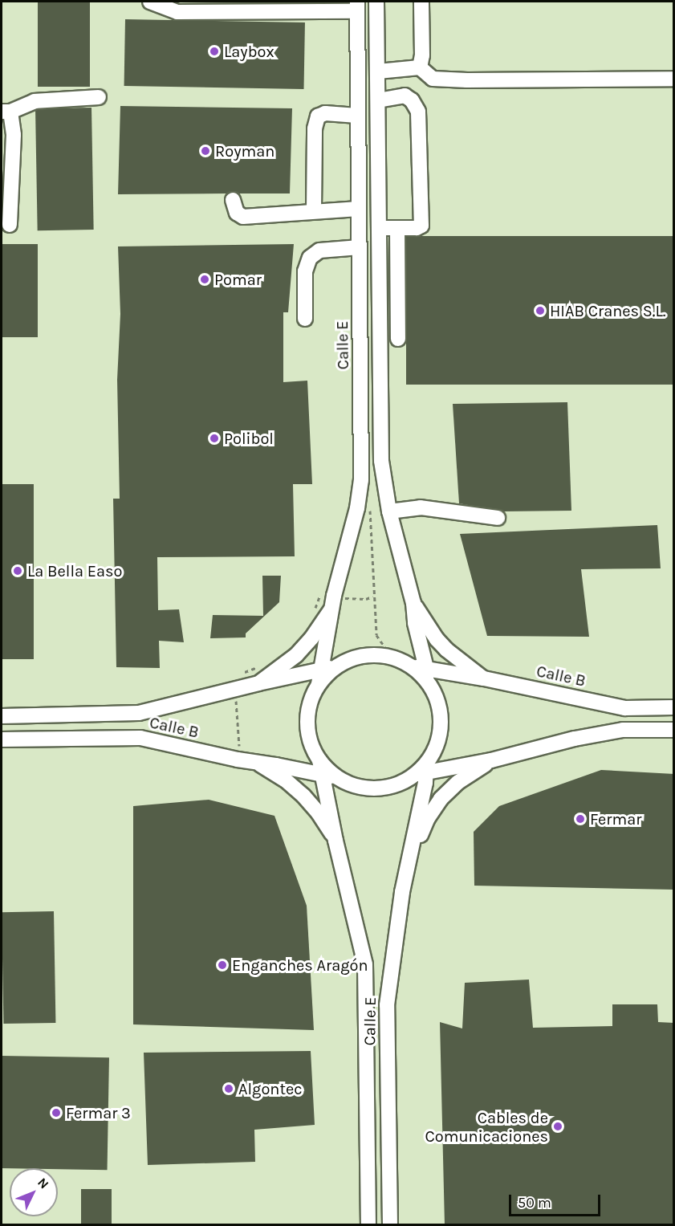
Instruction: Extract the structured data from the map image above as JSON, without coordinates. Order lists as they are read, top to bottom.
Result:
{
  "streets": {
    "street": ["Calle E", "Calle B"]
  },
  "crossings": [
    ["Calle E", "Calle B"]
  ],
  "places": [
    "Laybox",
    "Royman",
    "Pomar",
    "HIAB Cranes S.L.",
    "Polibol",
    "La Bella Easo",
    "Fermar",
    "Enganches Aragón",
    "Algontec",
    "Fermar 3",
    "Cables de Comunicaciones"
  ],
  "scale_bar": "50 m",
  "north": "top right"
}
